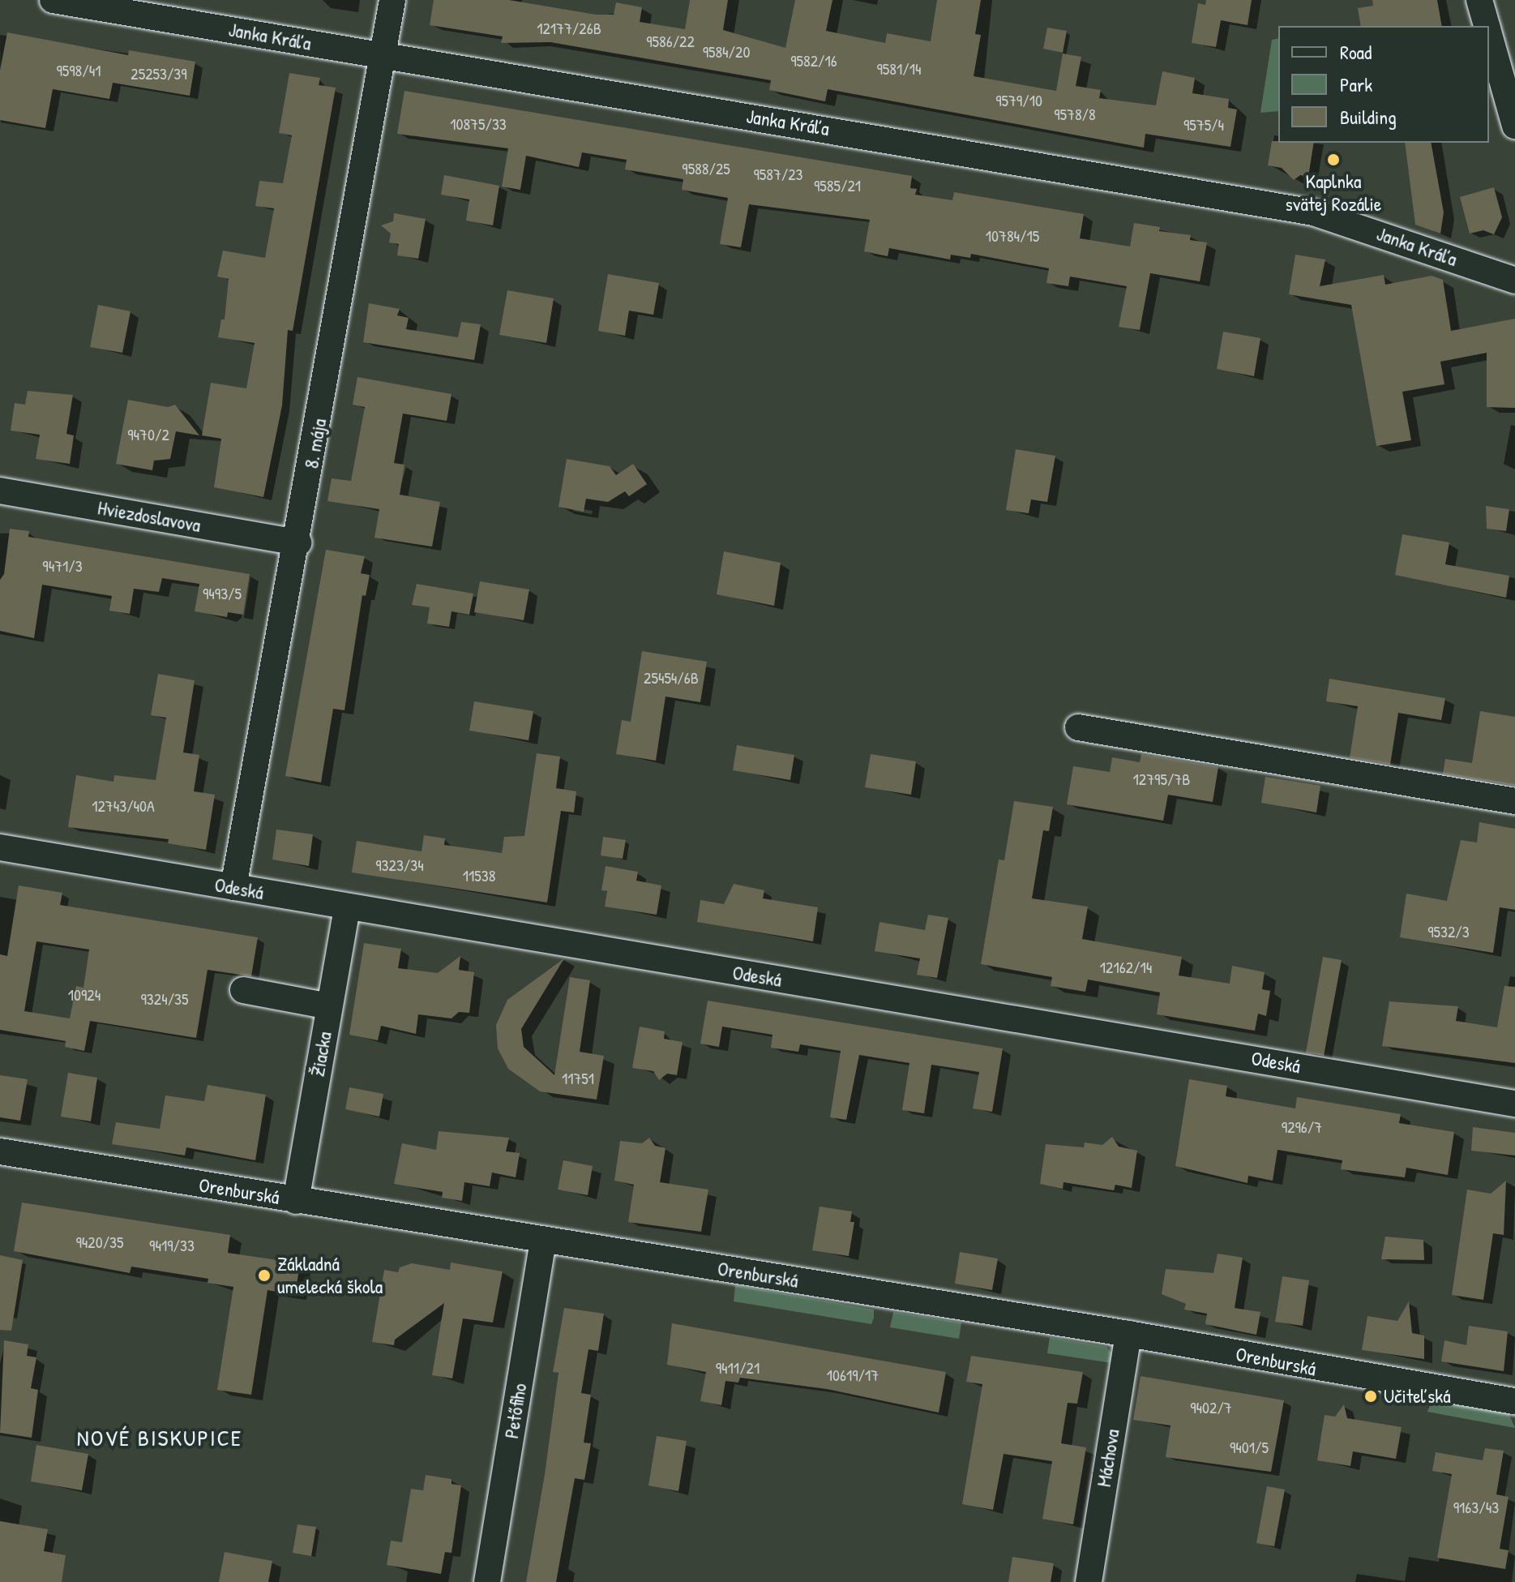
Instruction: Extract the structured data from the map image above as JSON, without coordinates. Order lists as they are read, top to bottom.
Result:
{
  "streets": {
    "street": [
      "Janka Kráľa",
      "8. mája",
      "Hviezdoslavova",
      "Odeská",
      "Žiacka",
      "Orenburská",
      "Petőfiho",
      "Máchova"
    ]
  },
  "crossings": [
    ["Janka Kráľa", "8. mája"],
    ["8. mája", "Hviezdoslavova"],
    ["8. mája", "Odeská"],
    ["Odeská", "Žiacka"],
    ["Žiacka", "Orenburská"],
    ["Orenburská", "Petőfiho"],
    ["Orenburská", "Máchova"]
  ],
  "districts": ["NOVÉ BISKUPICE"],
  "places": ["Kaplnka svätej Rozálie", "Základná umelecká škola", "Učiteľská"],
  "house_numbers": [
    "12177/26B",
    "9586/22",
    "9584/20",
    "9582/16",
    "9581/14",
    "9598/41",
    "25253/39",
    "9579/10",
    "9578/8",
    "10875/33",
    "9575/4",
    "9588/25",
    "9587/23",
    "9585/21",
    "10784/15",
    "9470/2",
    "9471/3",
    "9493/5",
    "25454/6B",
    "12795/7B",
    "12743/40A",
    "9323/34",
    "11538",
    "9532/3",
    "12162/14",
    "10924",
    "9324/35",
    "11751",
    "9296/7",
    "9420/35",
    "9419/33",
    "9411/21",
    "10619/17",
    "9402/7",
    "9401/5",
    "9163/43"
  ],
  "legend": ["Road", "Park", "Building"]
}
